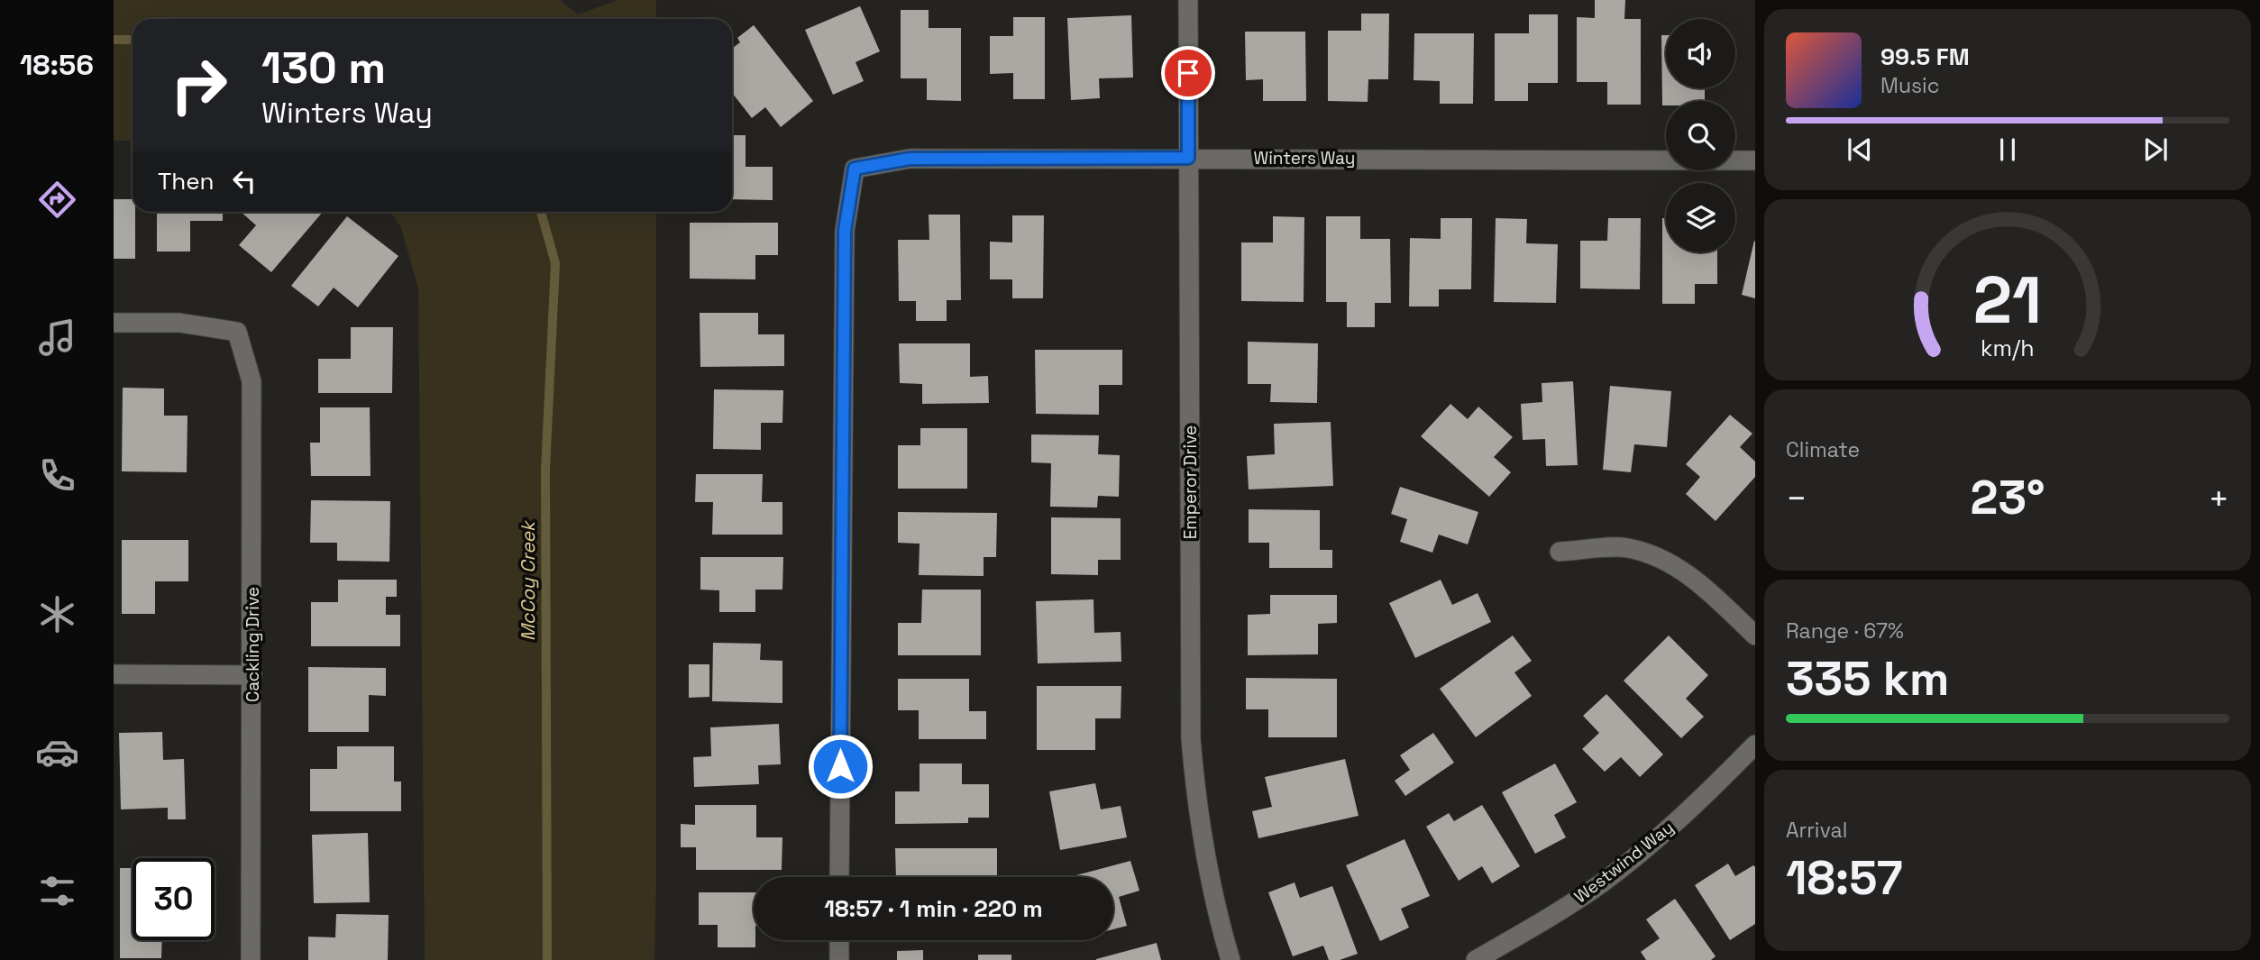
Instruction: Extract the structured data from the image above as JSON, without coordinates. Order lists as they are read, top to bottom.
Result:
{
  "streets": {
    "street": [
      "Winters Way",
      "Emperor Drive",
      "Cackling Drive",
      "Westwind Way"
    ]
  },
  "crossings": [
    ["Winters Way", "Emperor Drive"]
  ],
  "water": ["McCoy Creek"],
  "page": {
    "tabs": "18:56",
    "turn": ["130 m", "Winters Way"],
    "song": ["99.5 FM", "Music"],
    "then": "Then",
    "tile": [
      "Climate",
      ["Range · 67%", "335 km"],
      ["Arrival", "18:57"]
    ],
    "heat": ["−", "23°", "+"],
    "limit": "30",
    "trip": "18:57 · 1 min · 220 m",
    "gauge": ["21", "km/h"]
  }
}
